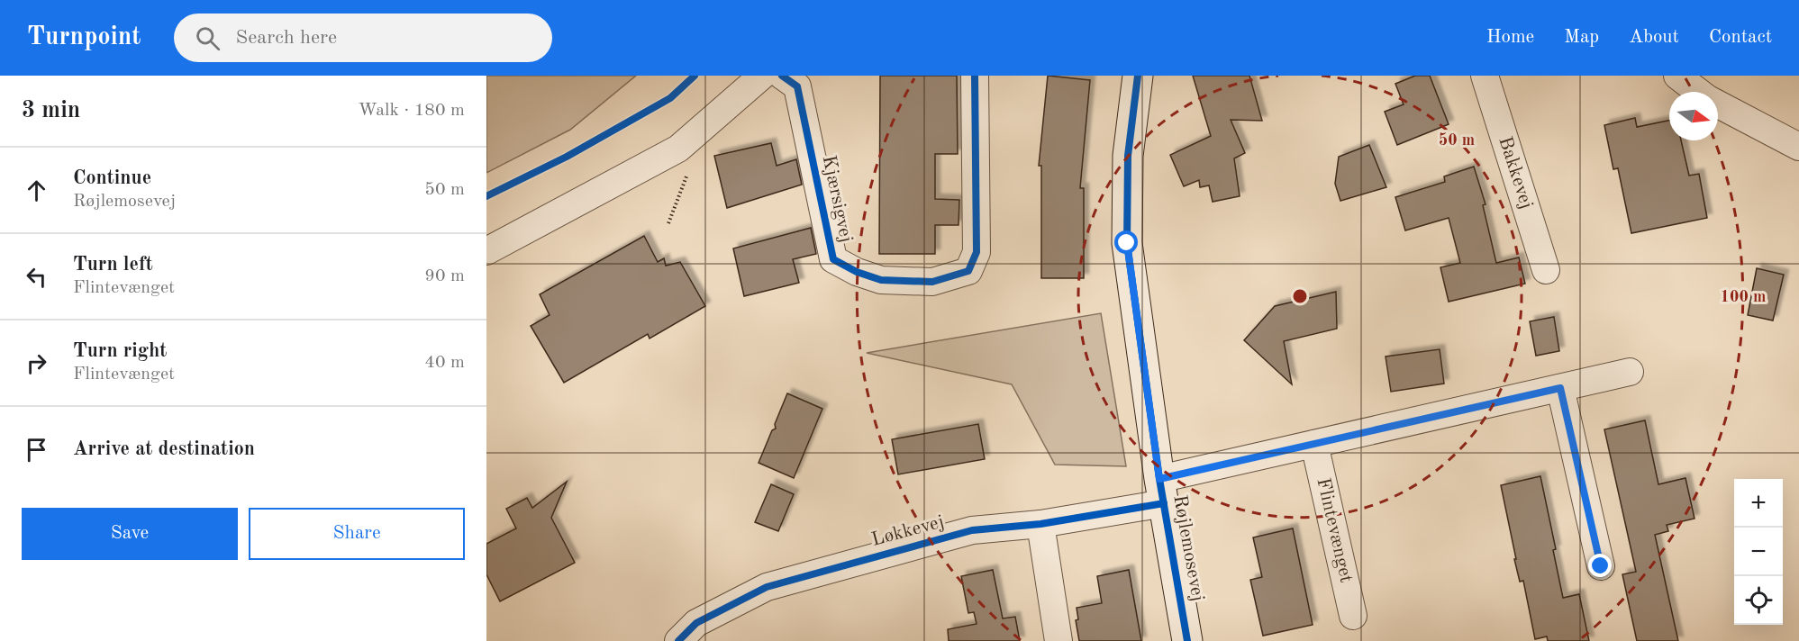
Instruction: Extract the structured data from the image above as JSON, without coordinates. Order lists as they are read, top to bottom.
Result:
{
  "streets": {
    "street": [
      "Bakkevej",
      "Kjærsigvej",
      "Flintevænget",
      "Løkkevej",
      "Røjlemosevej"
    ]
  },
  "crossings": [
    ["Løkkevej", "Røjlemosevej"]
  ],
  "north": "right",
  "page": {
    "header": "Turnpoint",
    "search": "Search here",
    "nav": [
      "Home",
      "Map",
      "About",
      "Contact"
    ],
    "heading": ["3 min", "Walk · 180 m"],
    "list": [
      ["Continue", "Røjlemosevej", "50 m"],
      ["Turn left", "Flintevænget", "90 m"],
      ["Turn right", "Flintevænget", "40 m"],
      "Arrive at destination"
    ],
    "map_buttons": ["+", "−"],
    "buttons": ["Save", "Share"]
  },
  "rings": ["50 m", "100 m"]
}
